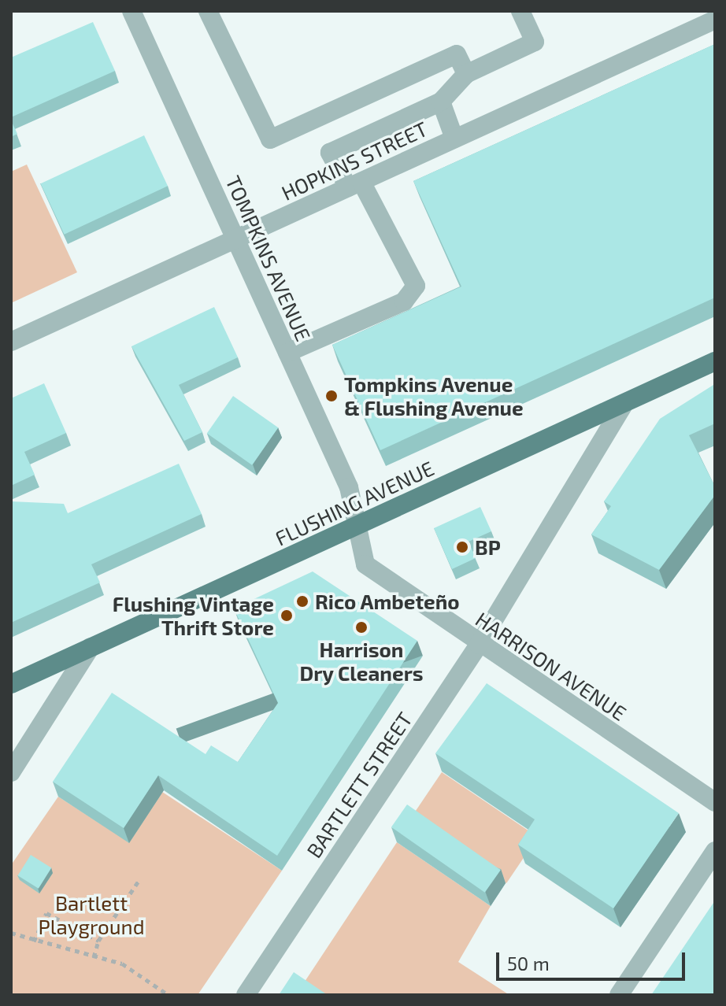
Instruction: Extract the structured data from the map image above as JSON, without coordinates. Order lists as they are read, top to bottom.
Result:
{
  "streets": {
    "main road": ["FLUSHING AVENUE"],
    "street": [
      "HOPKINS STREET",
      "TOMPKINS AVENUE",
      "HARRISON AVENUE",
      "BARTLETT STREET"
    ]
  },
  "crossings": [
    ["HOPKINS STREET", "TOMPKINS AVENUE"],
    ["TOMPKINS AVENUE", "FLUSHING AVENUE"],
    ["TOMPKINS AVENUE", "HARRISON AVENUE"],
    ["FLUSHING AVENUE", "HARRISON AVENUE"],
    ["FLUSHING AVENUE", "BARTLETT STREET"],
    ["HARRISON AVENUE", "BARTLETT STREET"]
  ],
  "parks": ["Bartlett Playground"],
  "places": [
    "Tompkins Avenue & Flushing Avenue",
    "BP",
    "Rico Ambeteño",
    "Flushing Vintage Thrift Store",
    "Harrison Dry Cleaners"
  ],
  "scale_bar": "50 m"
}
